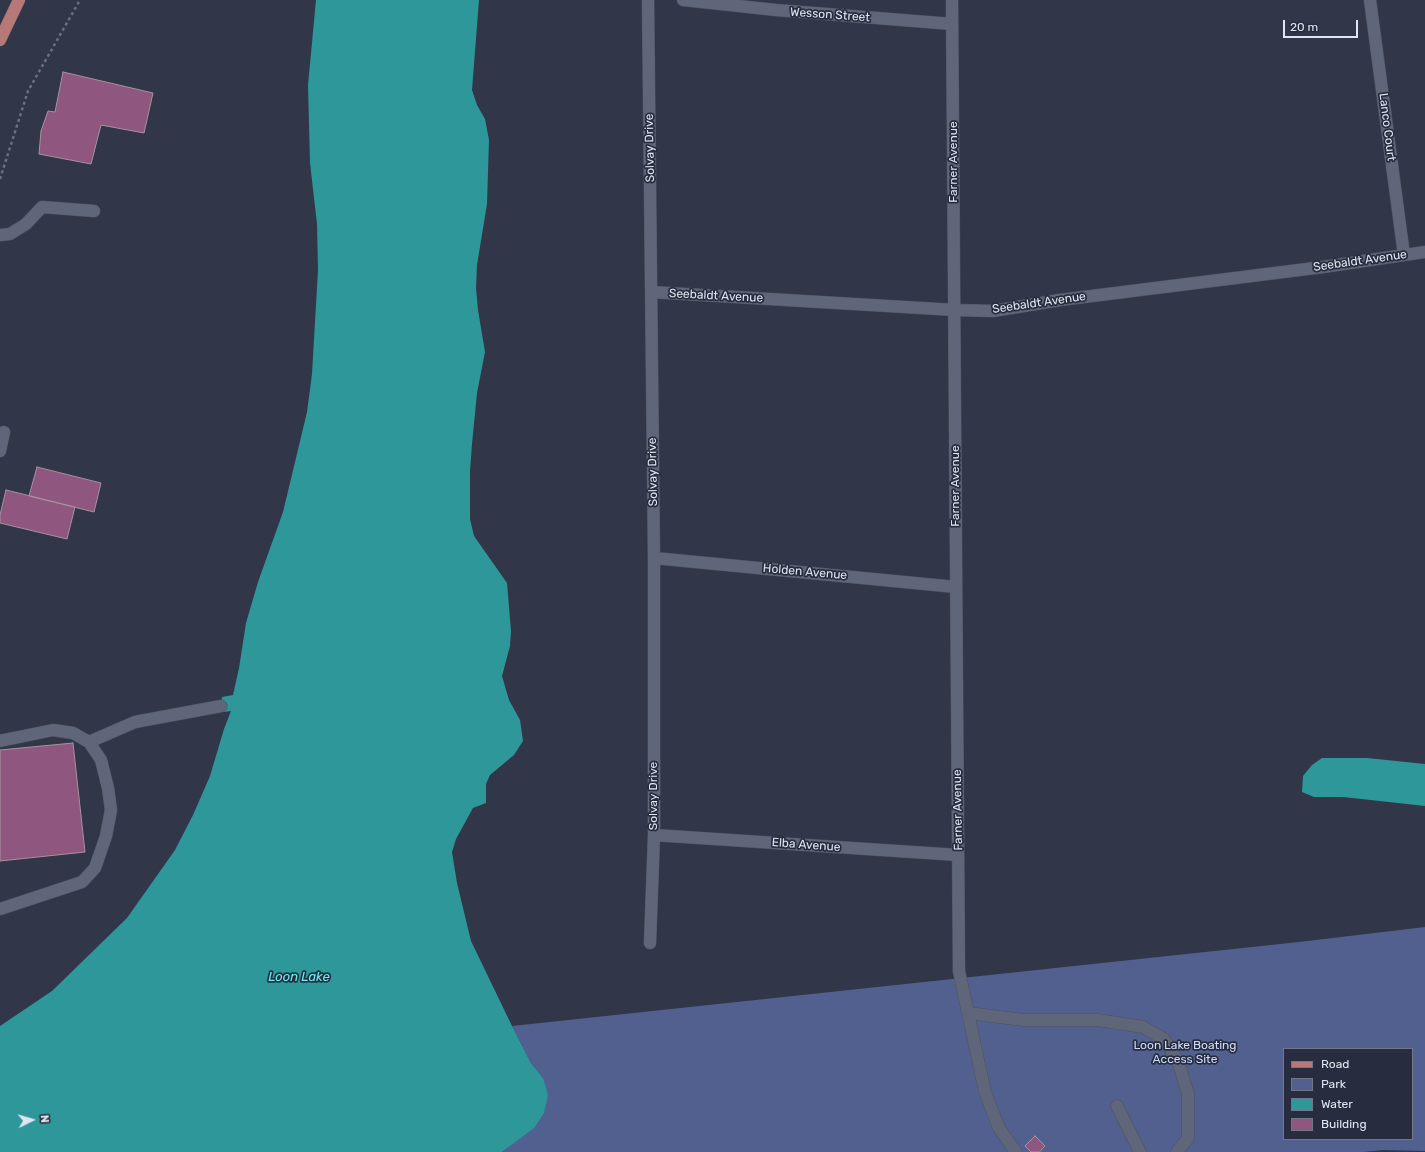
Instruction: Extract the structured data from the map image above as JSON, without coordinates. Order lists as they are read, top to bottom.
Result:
{
  "streets": {
    "street": [
      "Wesson Street",
      "Lanco Court",
      "Solvay Drive",
      "Farner Avenue",
      "Seebaldt Avenue",
      "Holden Avenue",
      "Elba Avenue"
    ]
  },
  "crossings": [
    ["Wesson Street", "Farner Avenue"],
    ["Lanco Court", "Seebaldt Avenue"],
    ["Solvay Drive", "Seebaldt Avenue"],
    ["Solvay Drive", "Holden Avenue"],
    ["Solvay Drive", "Elba Avenue"],
    ["Farner Avenue", "Seebaldt Avenue"],
    ["Farner Avenue", "Holden Avenue"],
    ["Farner Avenue", "Elba Avenue"]
  ],
  "water": ["Loon Lake"],
  "parks": ["Loon Lake Boating Access Site"],
  "legend": [
    "Road",
    "Park",
    "Water",
    "Building"
  ],
  "scale_bar": "20 m",
  "north": "right"
}
